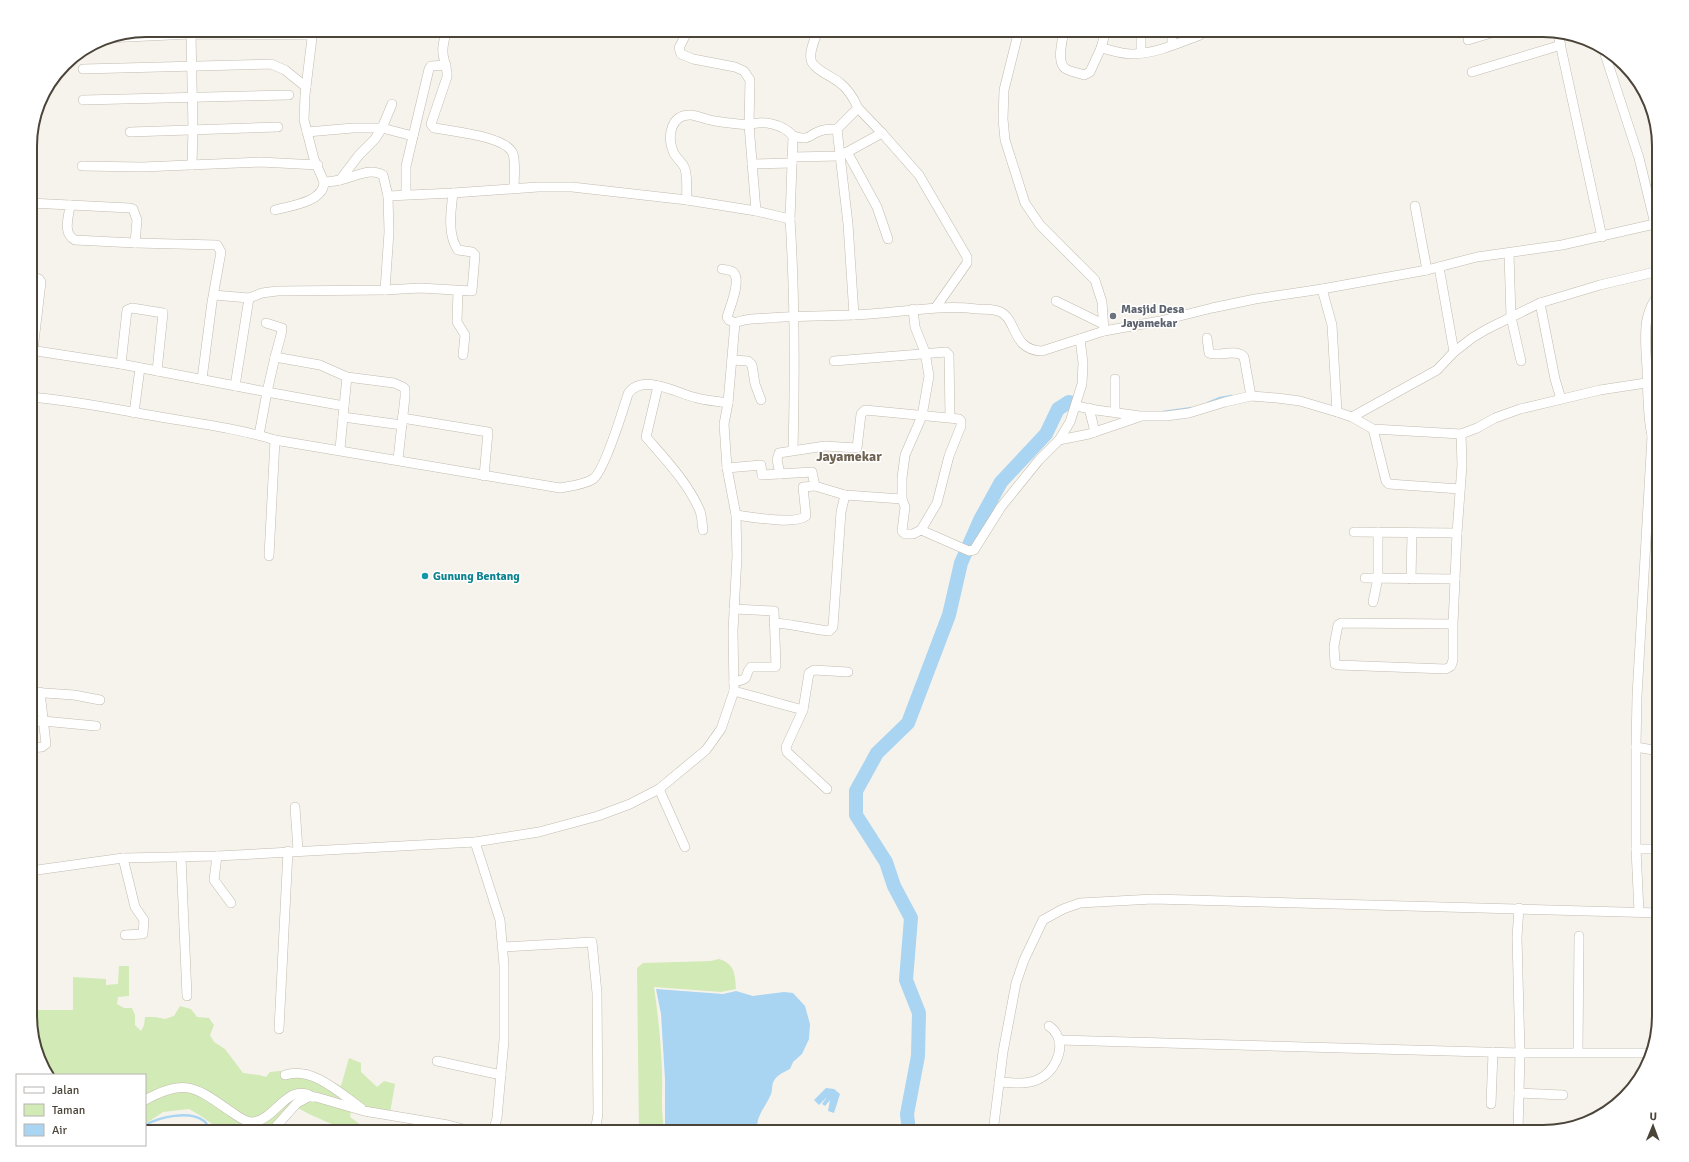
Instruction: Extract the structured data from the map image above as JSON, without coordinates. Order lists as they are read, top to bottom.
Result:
{
  "districts": ["Jayamekar"],
  "places": ["Masjid Desa Jayamekar", "Gunung Bentang"],
  "legend": ["Jalan", "Taman", "Air"],
  "north": "top"
}
